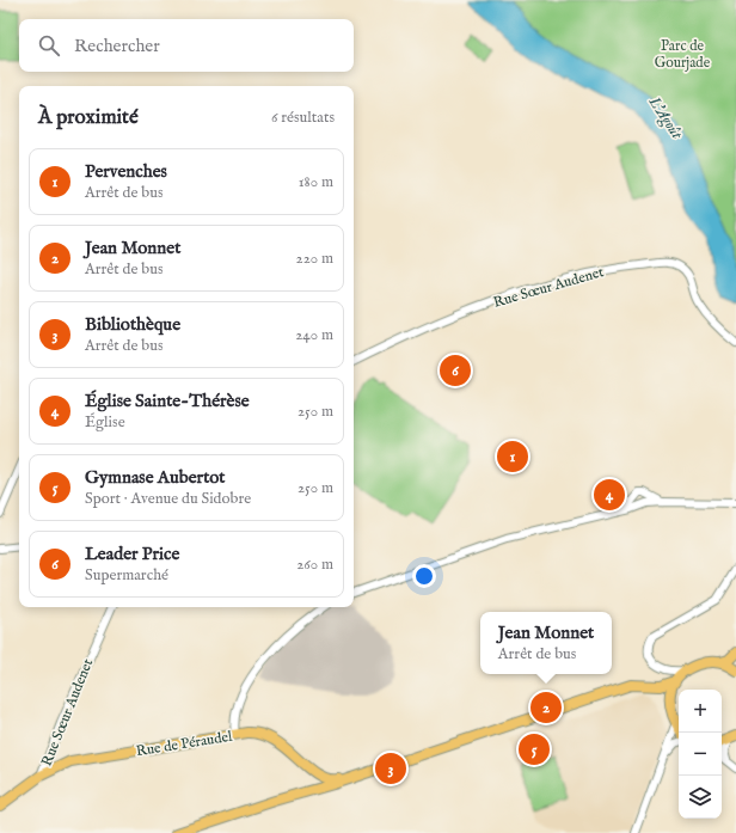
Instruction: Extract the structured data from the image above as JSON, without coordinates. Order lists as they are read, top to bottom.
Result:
{
  "streets": {
    "main road": ["Rue Sœur Audenet", "Rue de Péraudel"]
  },
  "crossings": [
    ["Rue Sœur Audenet", "Rue de Péraudel"]
  ],
  "water": ["L'Agoût"],
  "parks": ["Parc de Gourjade"],
  "page": {
    "search": "Rechercher",
    "heading": ["À proximité", "6 résultats"],
    "list": [
      {
        "mark": "1",
        "name": "Pervenches",
        "note": "Arrêt de bus",
        "value": "180 m"
      },
      {
        "mark": "2",
        "name": "Jean Monnet",
        "note": "Arrêt de bus",
        "value": "220 m"
      },
      {
        "mark": "3",
        "name": "Bibliothèque",
        "note": "Arrêt de bus",
        "value": "240 m"
      },
      {
        "mark": "4",
        "name": "Église Sainte-Thérèse",
        "note": "Église",
        "value": "250 m"
      },
      {
        "mark": "5",
        "name": "Gymnase Aubertot",
        "note": "Sport · Avenue du Sidobre",
        "value": "250 m"
      },
      {
        "mark": "6",
        "name": "Leader Price",
        "note": "Supermarché",
        "value": "260 m"
      }
    ],
    "pins": [
      "6",
      "1",
      "4",
      "2",
      "5",
      "3"
    ],
    "popup": ["Jean Monnet", "Arrêt de bus"],
    "map_buttons": ["+", "−"]
  }
}
